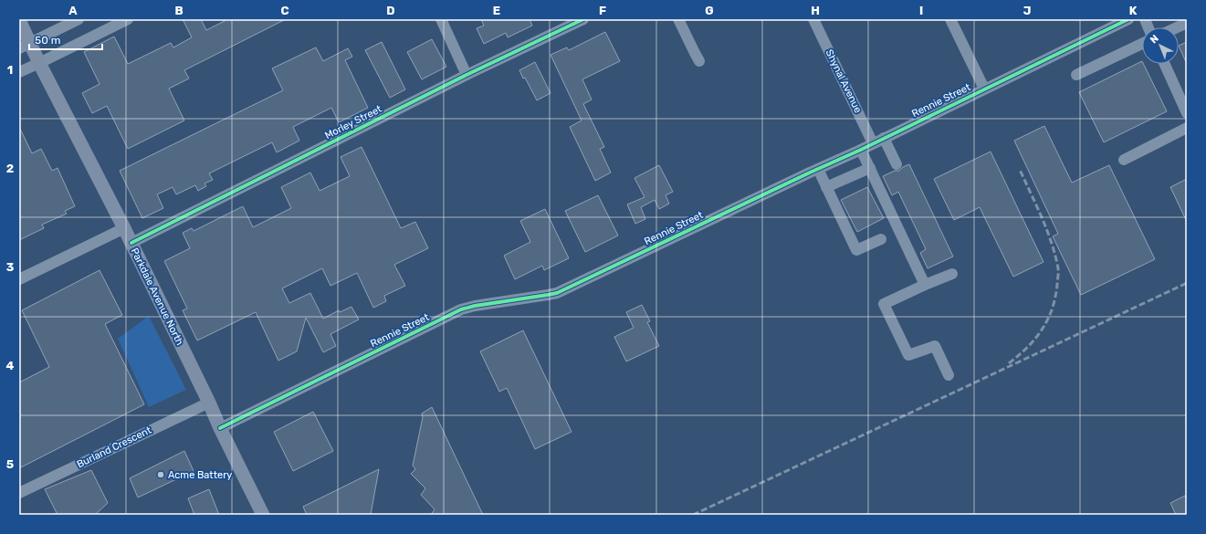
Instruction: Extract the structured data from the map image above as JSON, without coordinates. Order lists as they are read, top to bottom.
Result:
{
  "streets": {
    "main road": ["Parkdale Avenue North"],
    "street": [
      "Shynal Avenue",
      "Rennie Street",
      "Morley Street",
      "Burland Crescent"
    ]
  },
  "crossings": [
    ["Shynal Avenue", "Rennie Street"],
    ["Rennie Street", "Parkdale Avenue North"],
    ["Morley Street", "Parkdale Avenue North"],
    ["Parkdale Avenue North", "Burland Crescent"]
  ],
  "places": ["Acme Battery"],
  "scale_bar": "50 m",
  "north": "top left",
  "grid": {
    "columns": [
      "A",
      "B",
      "C",
      "D",
      "E",
      "F",
      "G",
      "H",
      "I",
      "J",
      "K"
    ],
    "rows": [
      "1",
      "2",
      "3",
      "4",
      "5"
    ]
  }
}
